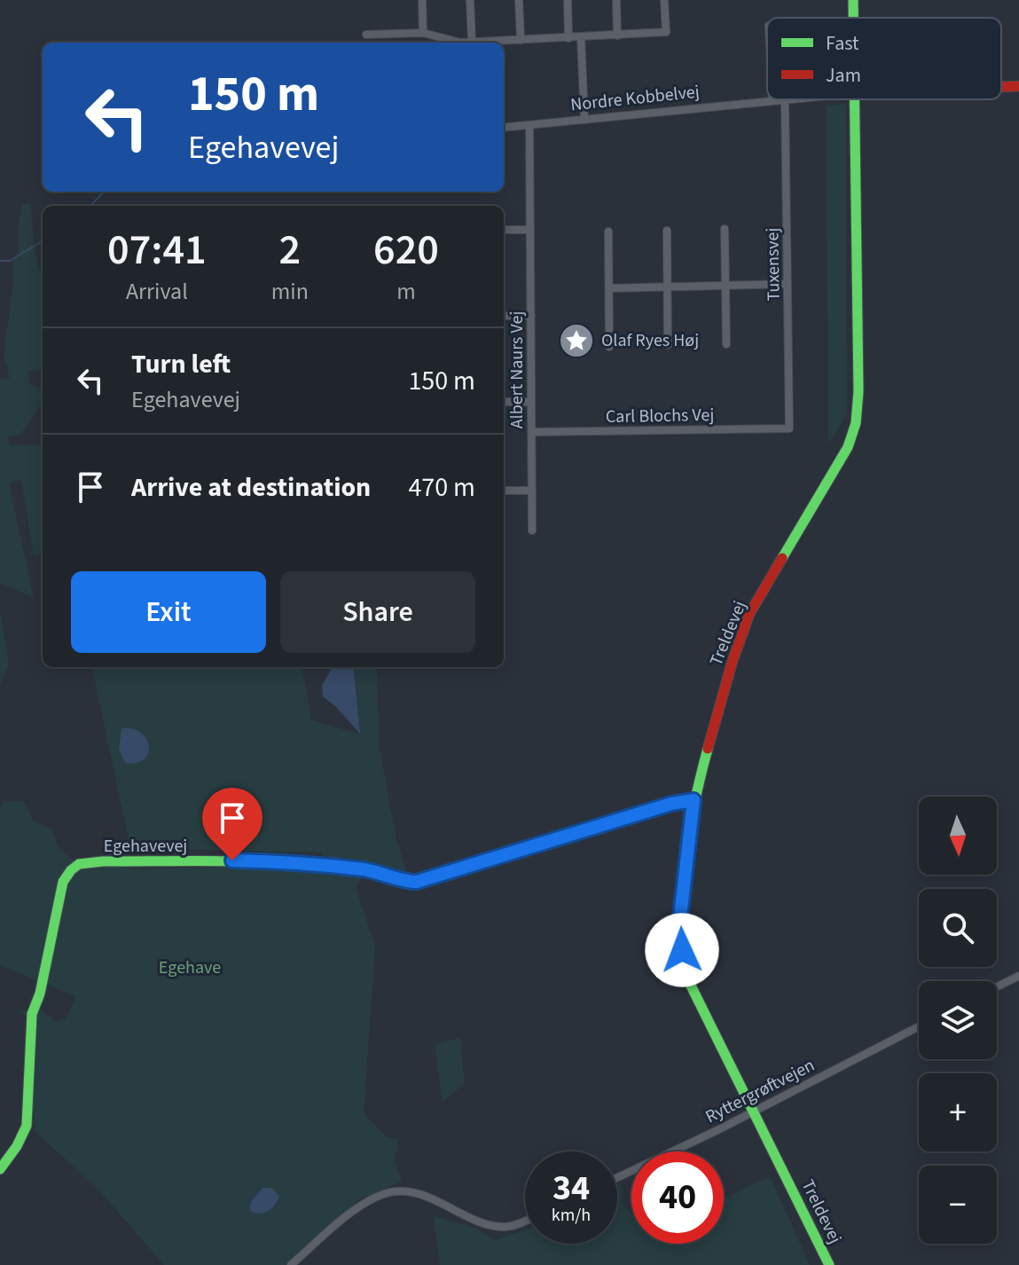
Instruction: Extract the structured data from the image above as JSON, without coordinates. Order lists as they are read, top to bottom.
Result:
{
  "streets": {
    "street": [
      "Nordre Kobbelvej",
      "Tuxensvej",
      "Albert Naurs Vej",
      "Carl Blochs Vej",
      "Treldevej",
      "Egehavevej",
      "Ryttergrøftvejen"
    ]
  },
  "crossings": [
    ["Nordre Kobbelvej", "Tuxensvej"],
    ["Nordre Kobbelvej", "Albert Naurs Vej"],
    ["Tuxensvej", "Carl Blochs Vej"],
    ["Albert Naurs Vej", "Carl Blochs Vej"],
    ["Treldevej", "Egehavevej"],
    ["Treldevej", "Ryttergrøftvejen"]
  ],
  "parks": ["Egehave"],
  "places": {
    "place": ["Olaf Ryes Høj"]
  },
  "legend": ["Fast", "Jam"],
  "north": "bottom",
  "page": {
    "turn": ["150 m", "Egehavevej"],
    "eta": [
      "07:41",
      "Arrival",
      "2",
      "min",
      "620",
      "m"
    ],
    "list": [
      {
        "name": "Turn left",
        "note": "Egehavevej",
        "value": "150 m"
      },
      {
        "name": "Arrive at destination",
        "value": "470 m"
      }
    ],
    "buttons": ["Exit", "Share"],
    "map_buttons": ["+", "−"],
    "speed": "34 km/h",
    "limit": "40"
  }
}
